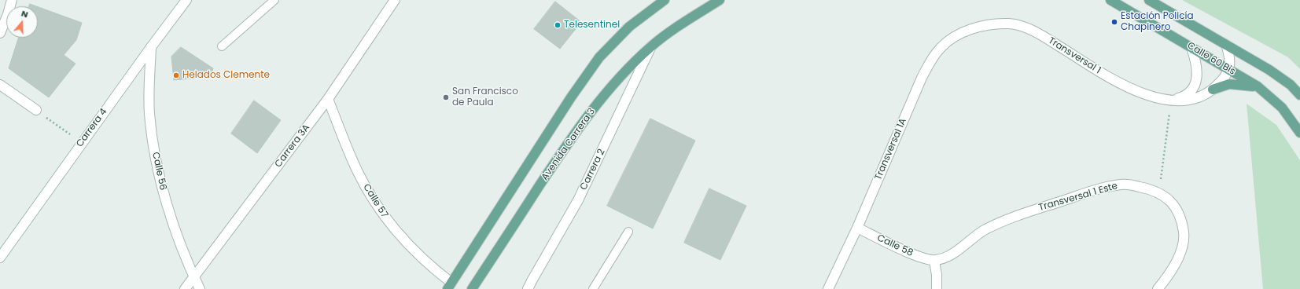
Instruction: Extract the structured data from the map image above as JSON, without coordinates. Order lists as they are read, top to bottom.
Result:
{
  "streets": {
    "main road": ["Calle 60 Bis", "Avenida Carrera 3"],
    "street": [
      "Transversal 1",
      "Carrera 4",
      "Carrera 3A",
      "Transversal 1A",
      "Carrera 2",
      "Calle 56",
      "Transversal 1 Este",
      "Calle 57",
      "Calle 58"
    ]
  },
  "crossings": [
    ["Transversal 1", "Calle 60 Bis"],
    ["Transversal 1", "Transversal 1A"],
    ["Carrera 4", "Calle 56"],
    ["Avenida Carrera 3", "Carrera 2"],
    ["Carrera 3A", "Calle 56"],
    ["Carrera 3A", "Calle 57"],
    ["Transversal 1A", "Calle 58"],
    ["Transversal 1 Este", "Calle 58"]
  ],
  "places": [
    "Estación Policía Chapinero",
    "Telesentinel",
    "Helados Clemente",
    "San Francisco de Paula"
  ],
  "north": "top"
}
